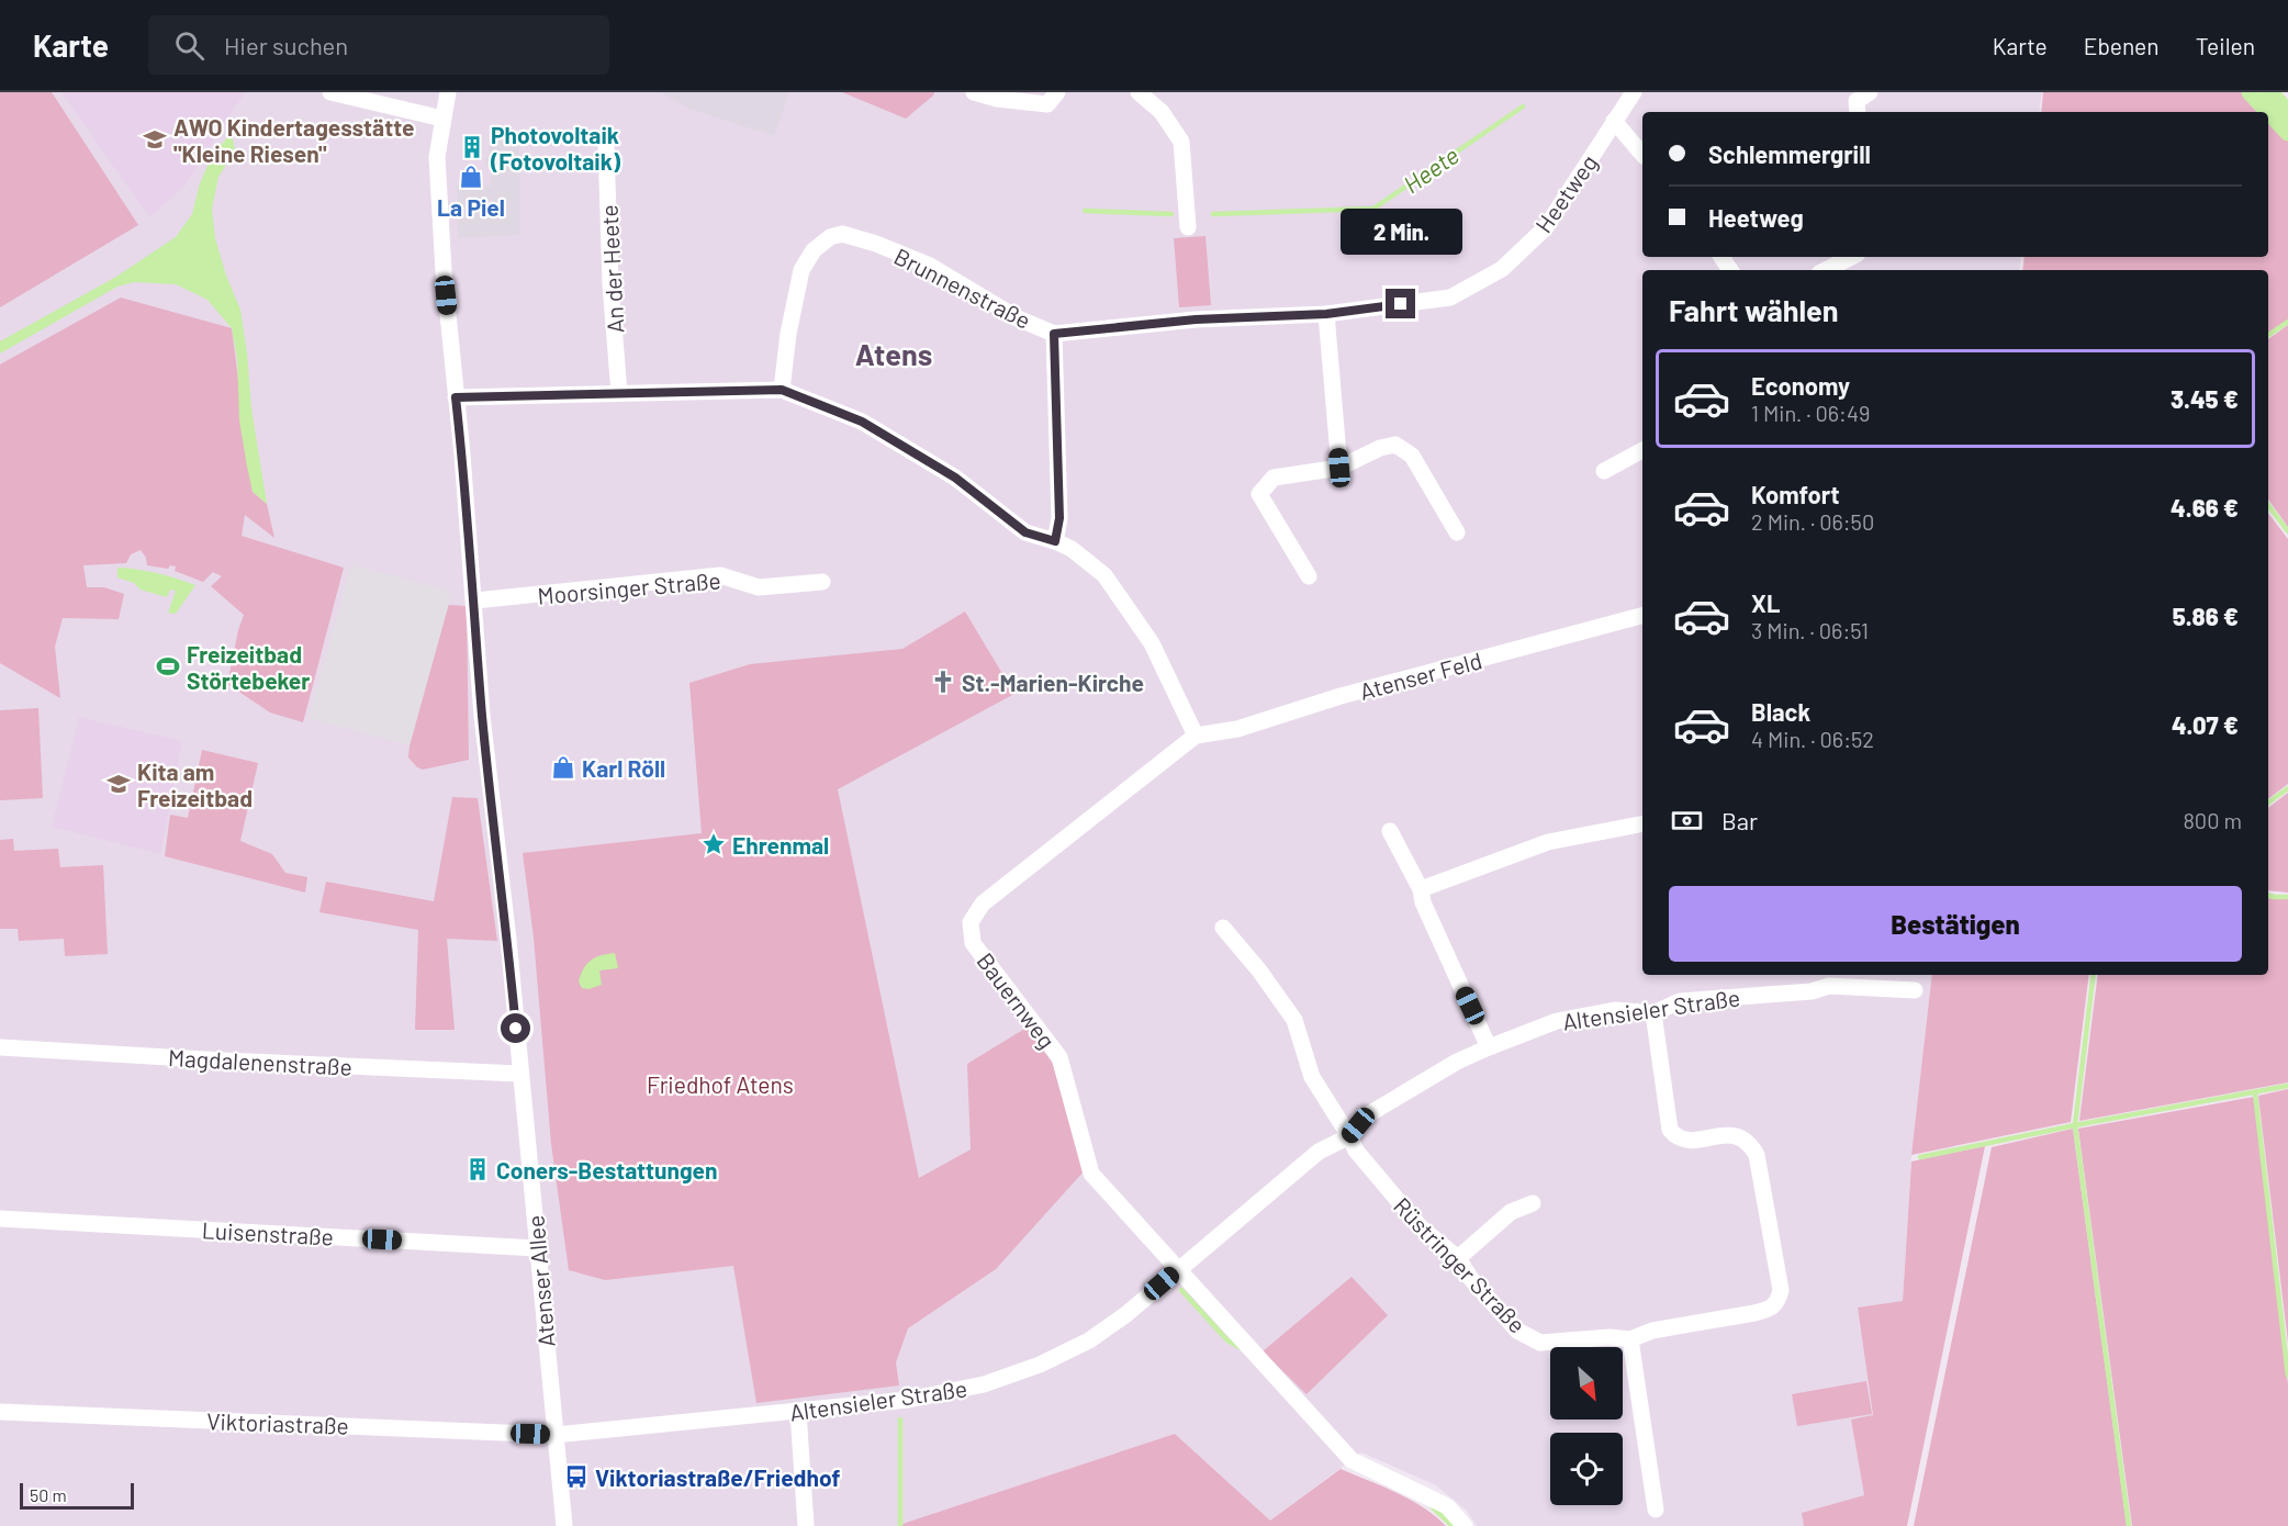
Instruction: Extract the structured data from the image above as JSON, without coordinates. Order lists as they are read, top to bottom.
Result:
{
  "streets": {
    "street": [
      "Heetweg",
      "An der Heete",
      "Brunnenstraße",
      "Moorsinger Straße",
      "Atenser Feld",
      "Bauernweg",
      "Altensieler Straße",
      "Magdalenenstraße",
      "Luisenstraße",
      "Rüstringer Straße",
      "Atenser Allee",
      "Viktoriastraße"
    ]
  },
  "crossings": [
    ["Heetweg", "Brunnenstraße"],
    ["Moorsinger Straße", "Atenser Allee"],
    ["Atenser Feld", "Bauernweg"],
    ["Bauernweg", "Altensieler Straße"],
    ["Altensieler Straße", "Rüstringer Straße"],
    ["Altensieler Straße", "Atenser Allee"],
    ["Altensieler Straße", "Viktoriastraße"],
    ["Magdalenenstraße", "Atenser Allee"],
    ["Luisenstraße", "Atenser Allee"],
    ["Atenser Allee", "Viktoriastraße"]
  ],
  "districts": ["Atens"],
  "water": ["Heete"],
  "parks": ["Friedhof Atens"],
  "places": {
    "school or university": ["AWO Kindertagesstätte \"Kleine Riesen\"", "Kita am Freizeitbad"],
    "building": ["Photovoltaik (Fotovoltaik)", "Coners-Bestattungen"],
    "shop": ["La Piel", "Karl Röll"],
    "sports": ["Freizeitbad Störtebeker"],
    "church": ["St.-Marien-Kirche"],
    "place": ["Ehrenmal"],
    "bus stop": ["Viktoriastraße/Friedhof"]
  },
  "scale_bar": "50 m",
  "north": "bottom right",
  "page": {
    "header": "Karte",
    "search": "Hier suchen",
    "nav": ["Karte", "Ebenen", "Teilen"],
    "banner": ["Schlemmergrill", "Heetweg"],
    "bubble": "2 Min.",
    "heading": "Fahrt wählen",
    "list": [
      {
        "name": "Economy",
        "note": "1 Min. · 06:49",
        "value": "3.45 €"
      },
      {
        "name": "Komfort",
        "note": "2 Min. · 06:50",
        "value": "4.66 €"
      },
      {
        "name": "XL",
        "note": "3 Min. · 06:51",
        "value": "5.86 €"
      },
      {
        "name": "Black",
        "note": "4 Min. · 06:52",
        "value": "4.07 €"
      }
    ],
    "pay": ["Bar", "800 m"],
    "buttons": "Bestätigen",
    "scale": "50 m"
  }
}
